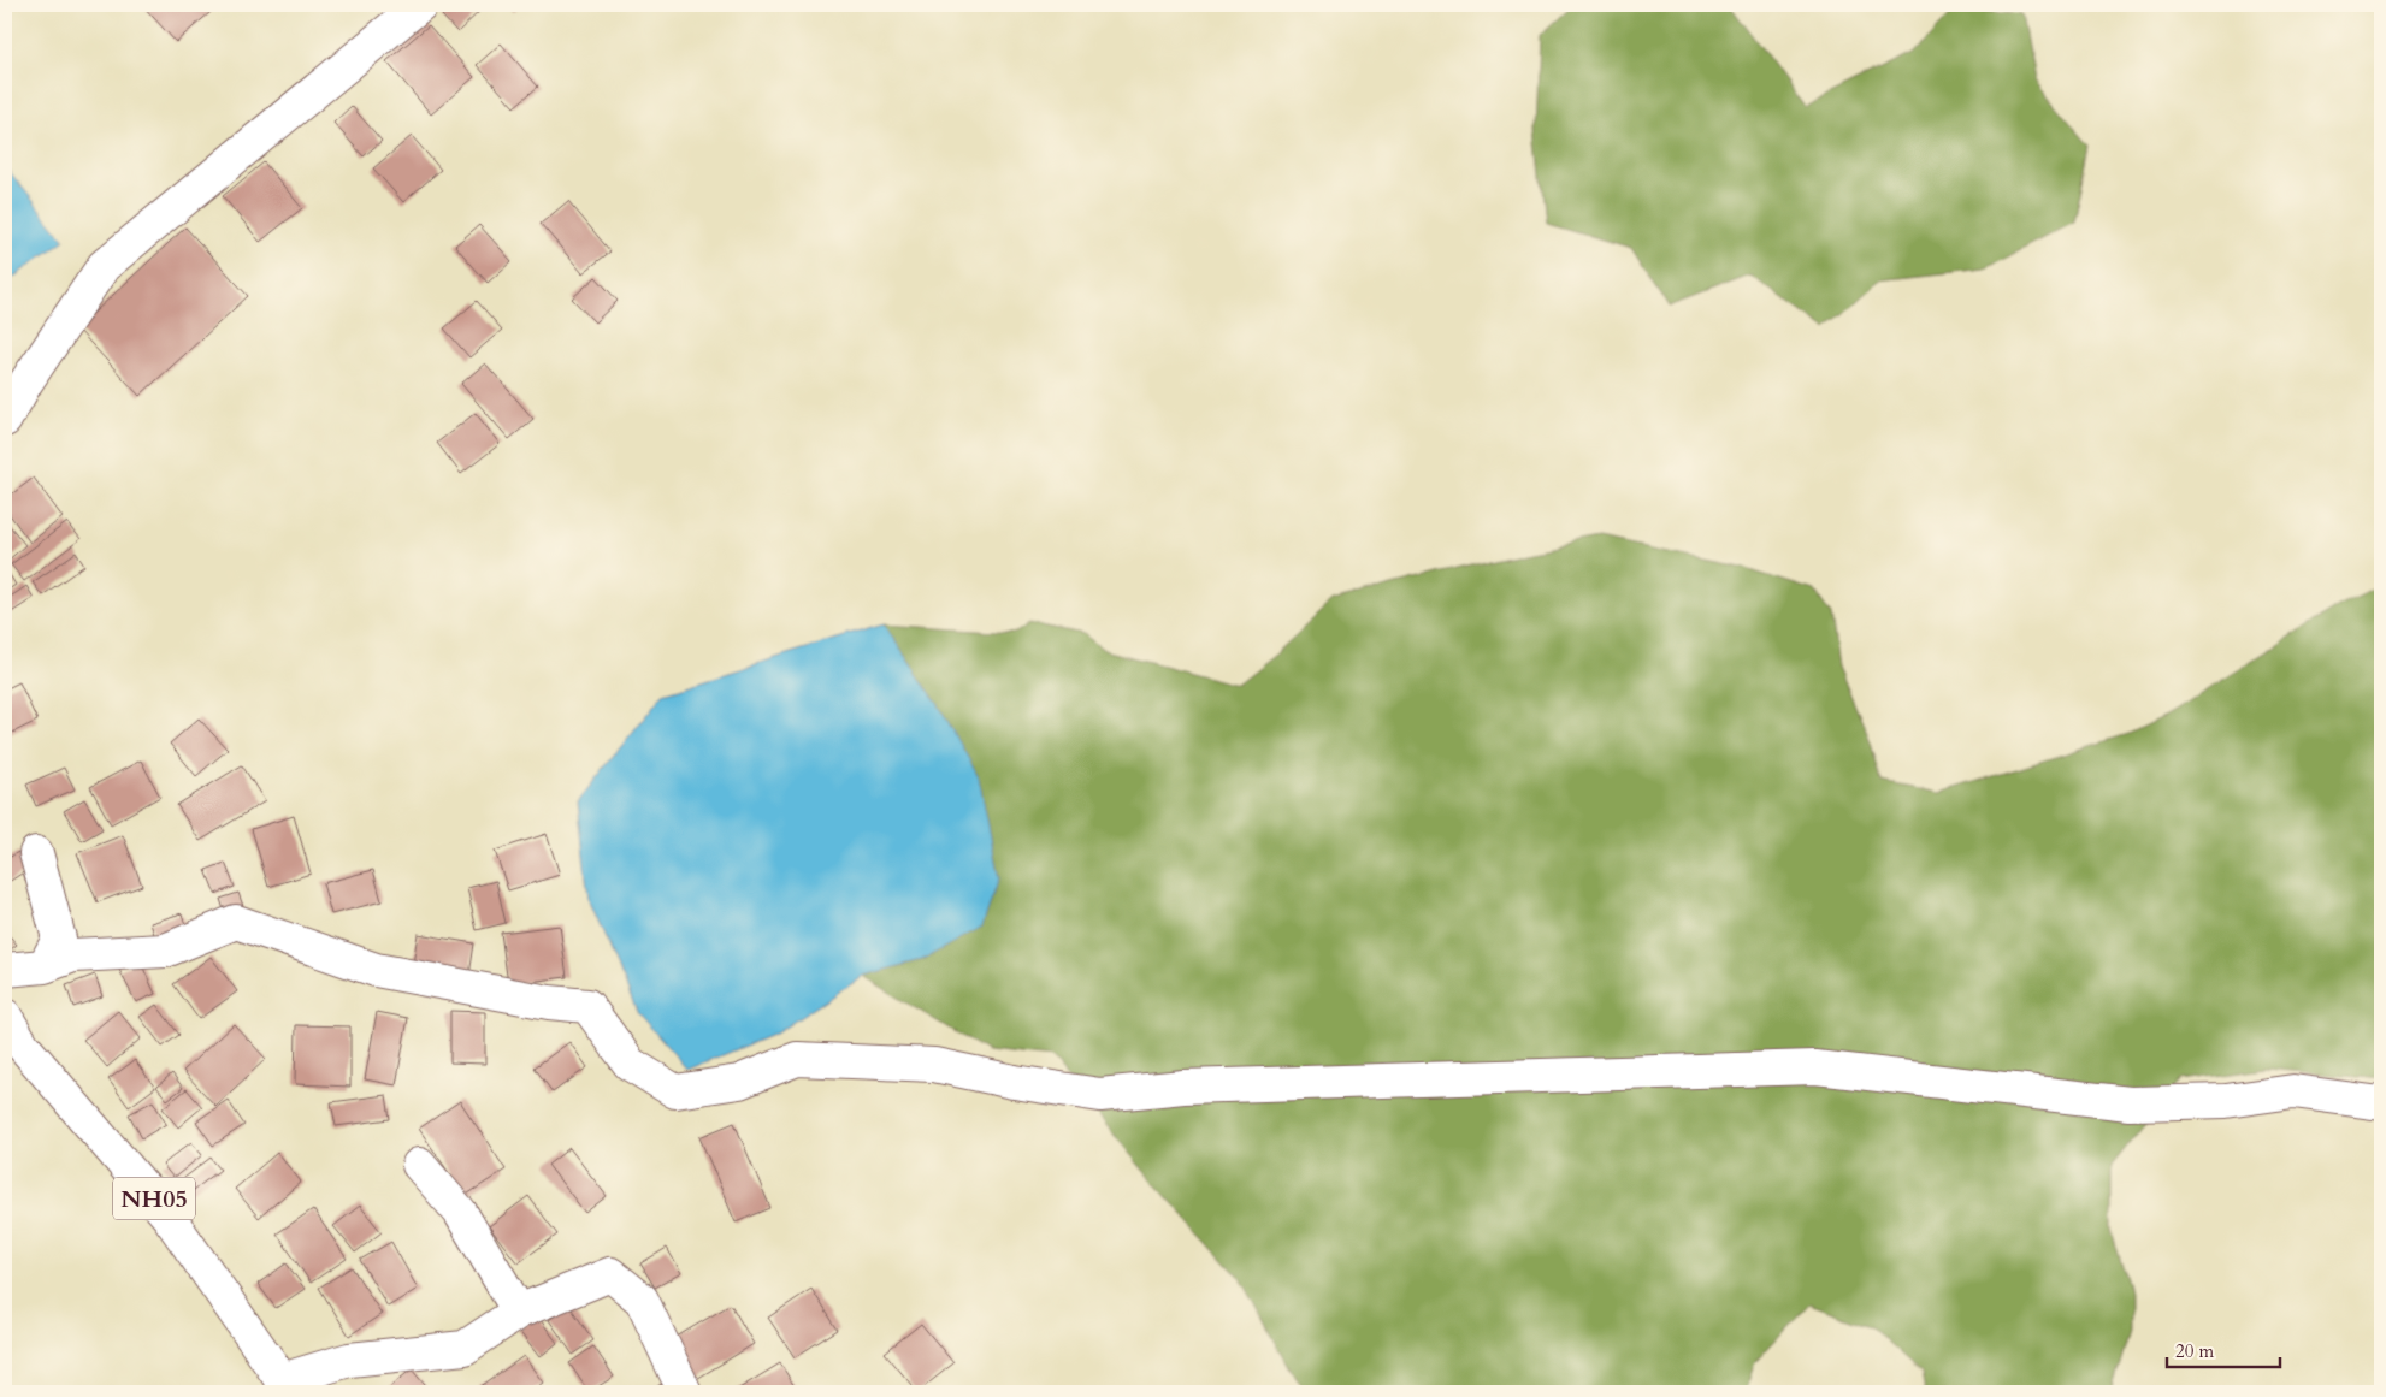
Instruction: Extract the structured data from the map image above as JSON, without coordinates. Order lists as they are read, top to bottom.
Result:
{
  "streets": {
    "street": ["NH05"]
  },
  "scale_bar": "20 m"
}
